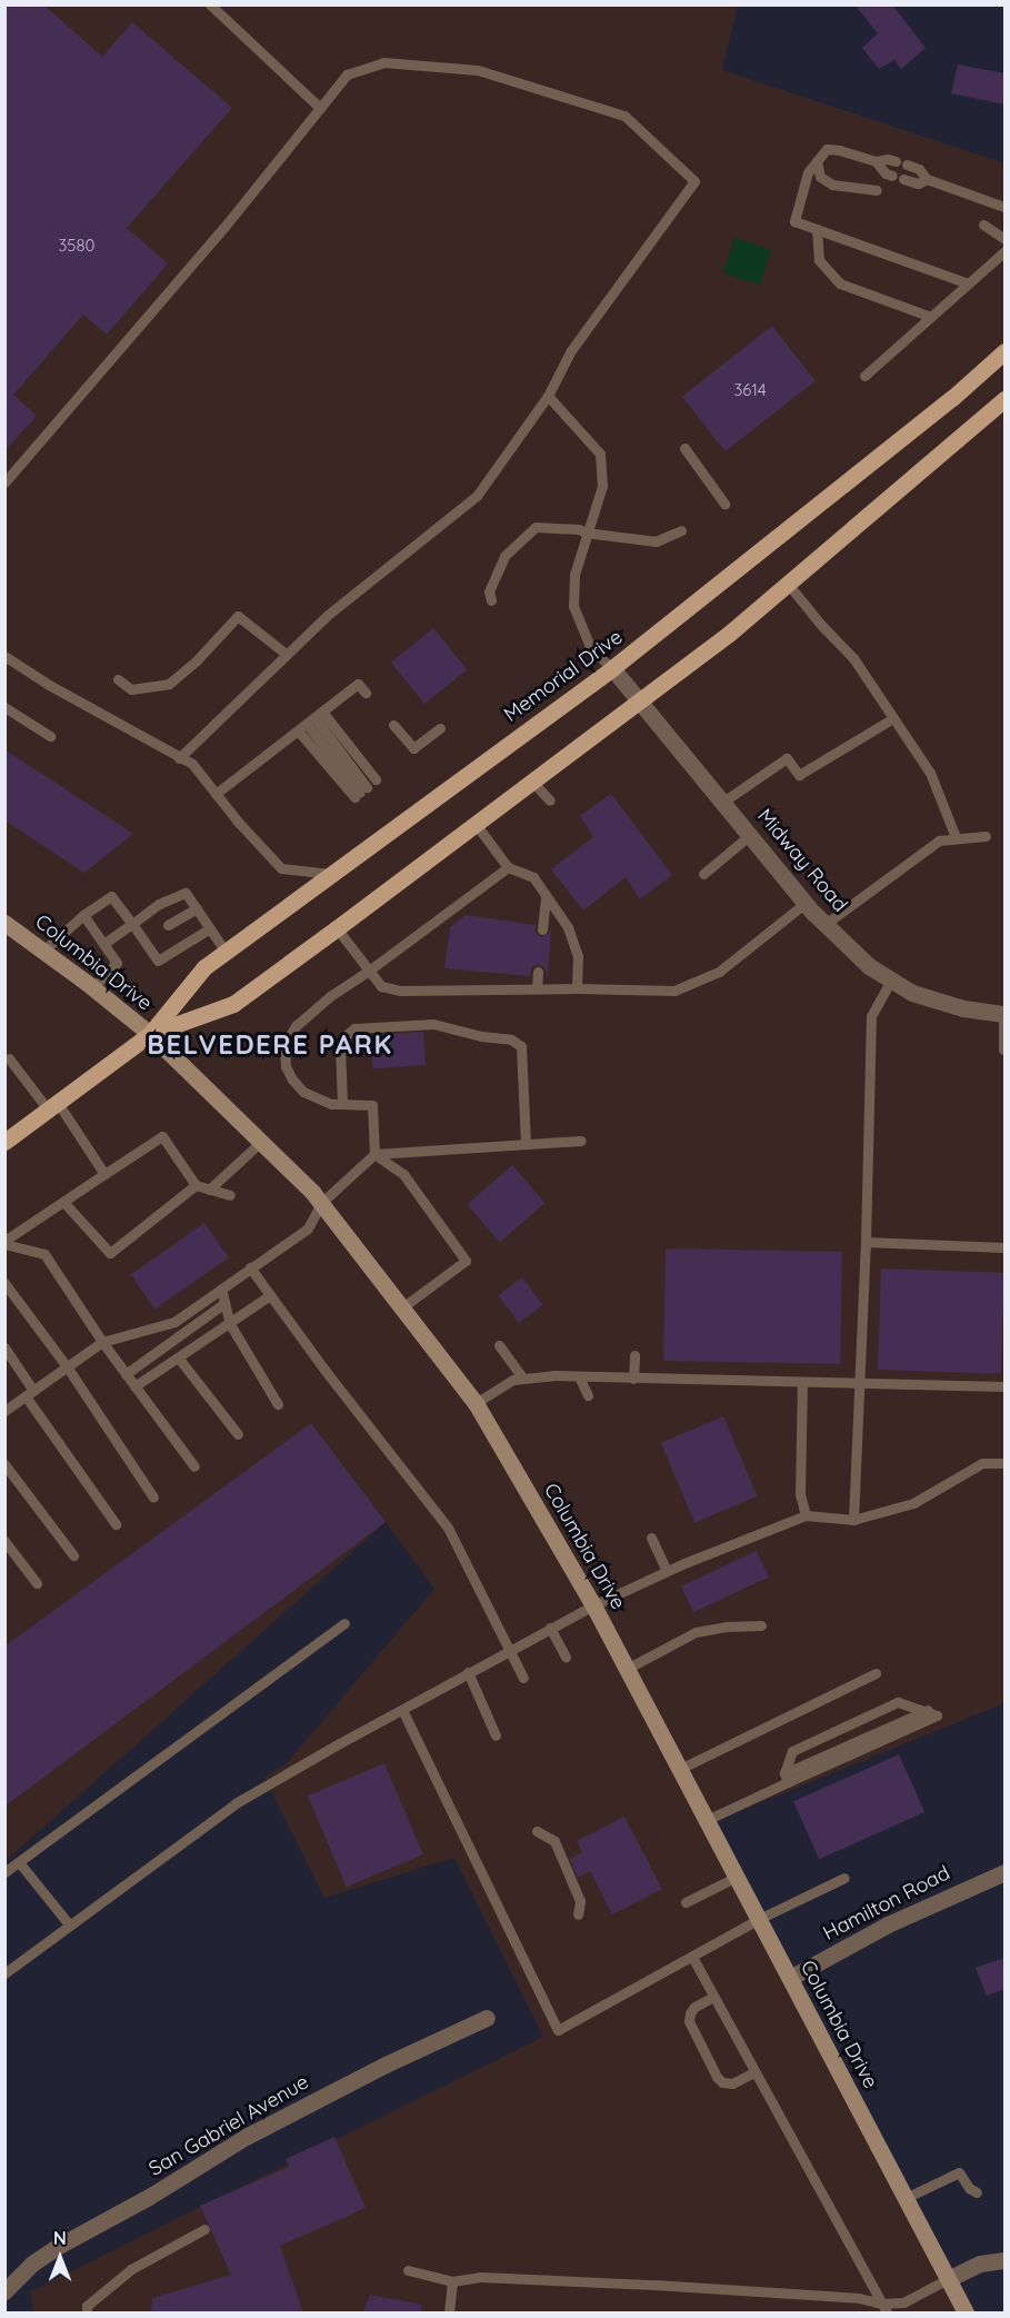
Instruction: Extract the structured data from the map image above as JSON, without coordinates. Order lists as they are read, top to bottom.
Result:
{
  "streets": {
    "main road": ["Memorial Drive", "Columbia Drive"],
    "street": ["Midway Road", "Hamilton Road", "San Gabriel Avenue"]
  },
  "crossings": [
    ["Memorial Drive", "Midway Road"],
    ["Memorial Drive", "Columbia Drive"],
    ["Columbia Drive", "Hamilton Road"]
  ],
  "districts": ["BELVEDERE PARK"],
  "house_numbers": ["3580", "3614"],
  "north": "top"
}
